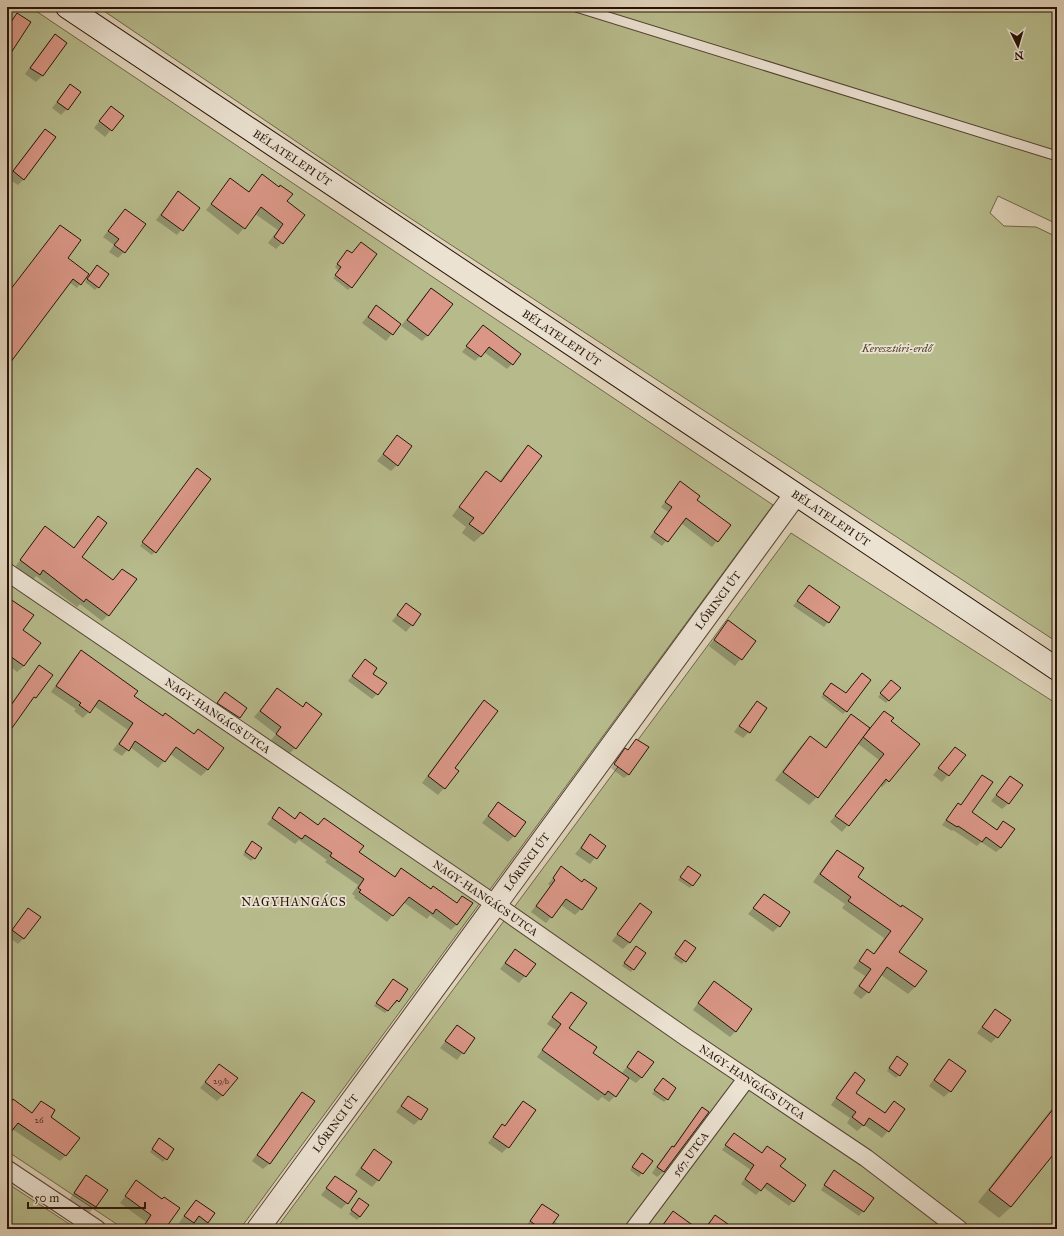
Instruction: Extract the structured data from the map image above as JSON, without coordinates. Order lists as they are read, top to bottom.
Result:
{
  "streets": {
    "main road": ["BÉLATELEPI ÚT", "LŐRINCI ÚT"],
    "street": ["NAGY-HANGÁCS UTCA", "567. UTCA"]
  },
  "crossings": [
    ["BÉLATELEPI ÚT", "LŐRINCI ÚT"],
    ["LŐRINCI ÚT", "NAGY-HANGÁCS UTCA"],
    ["NAGY-HANGÁCS UTCA", "567. UTCA"]
  ],
  "districts": ["NAGYHANGÁCS"],
  "parks": ["Keresztúri-erdő"],
  "house_numbers": ["29/b", "26"],
  "scale_bar": "50 m",
  "north": "bottom"
}
